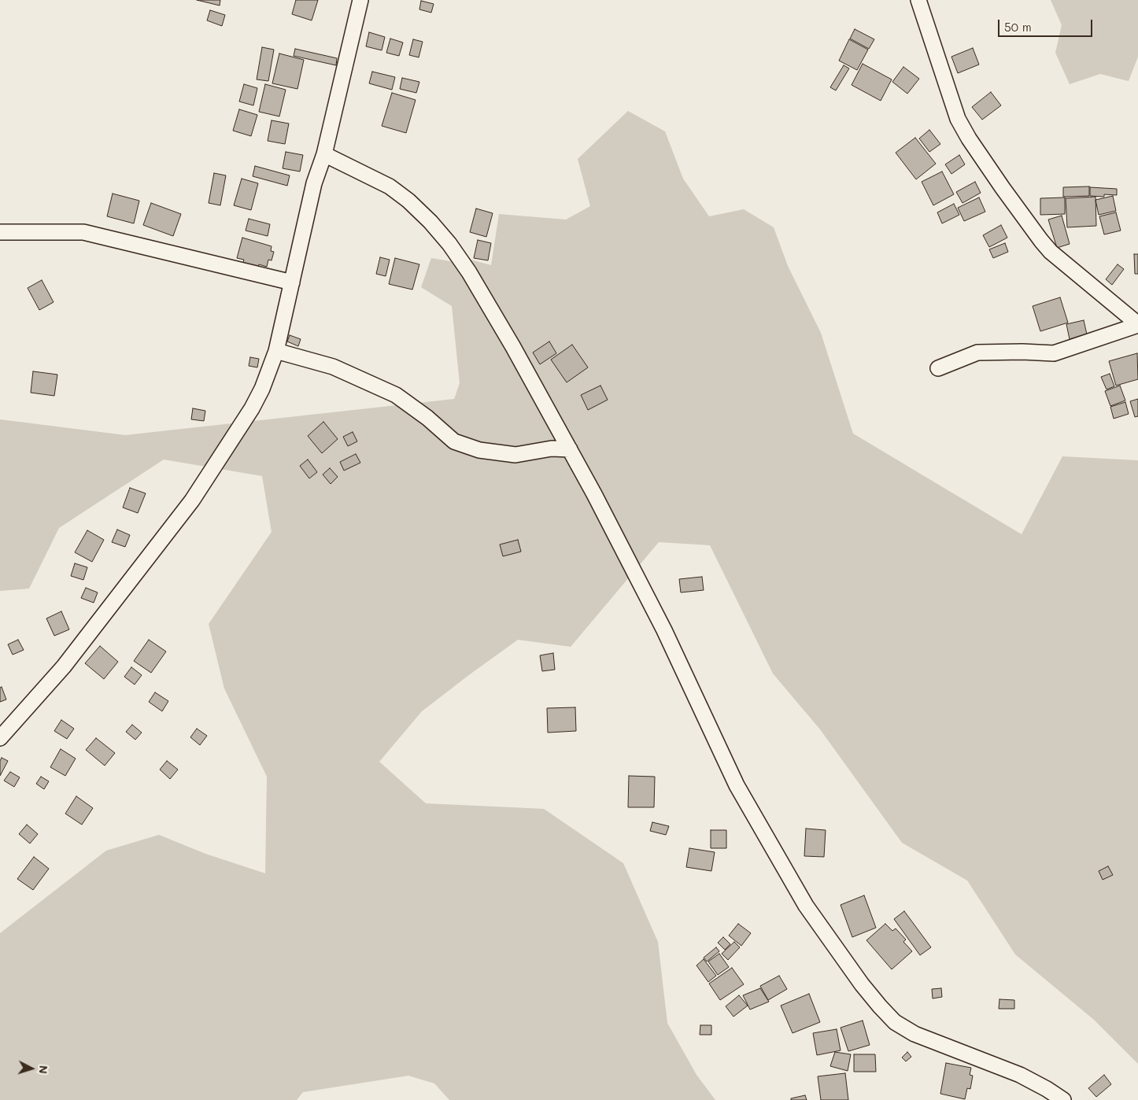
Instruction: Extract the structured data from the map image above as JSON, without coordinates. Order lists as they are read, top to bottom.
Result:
{
  "scale_bar": "50 m",
  "north": "right"
}
